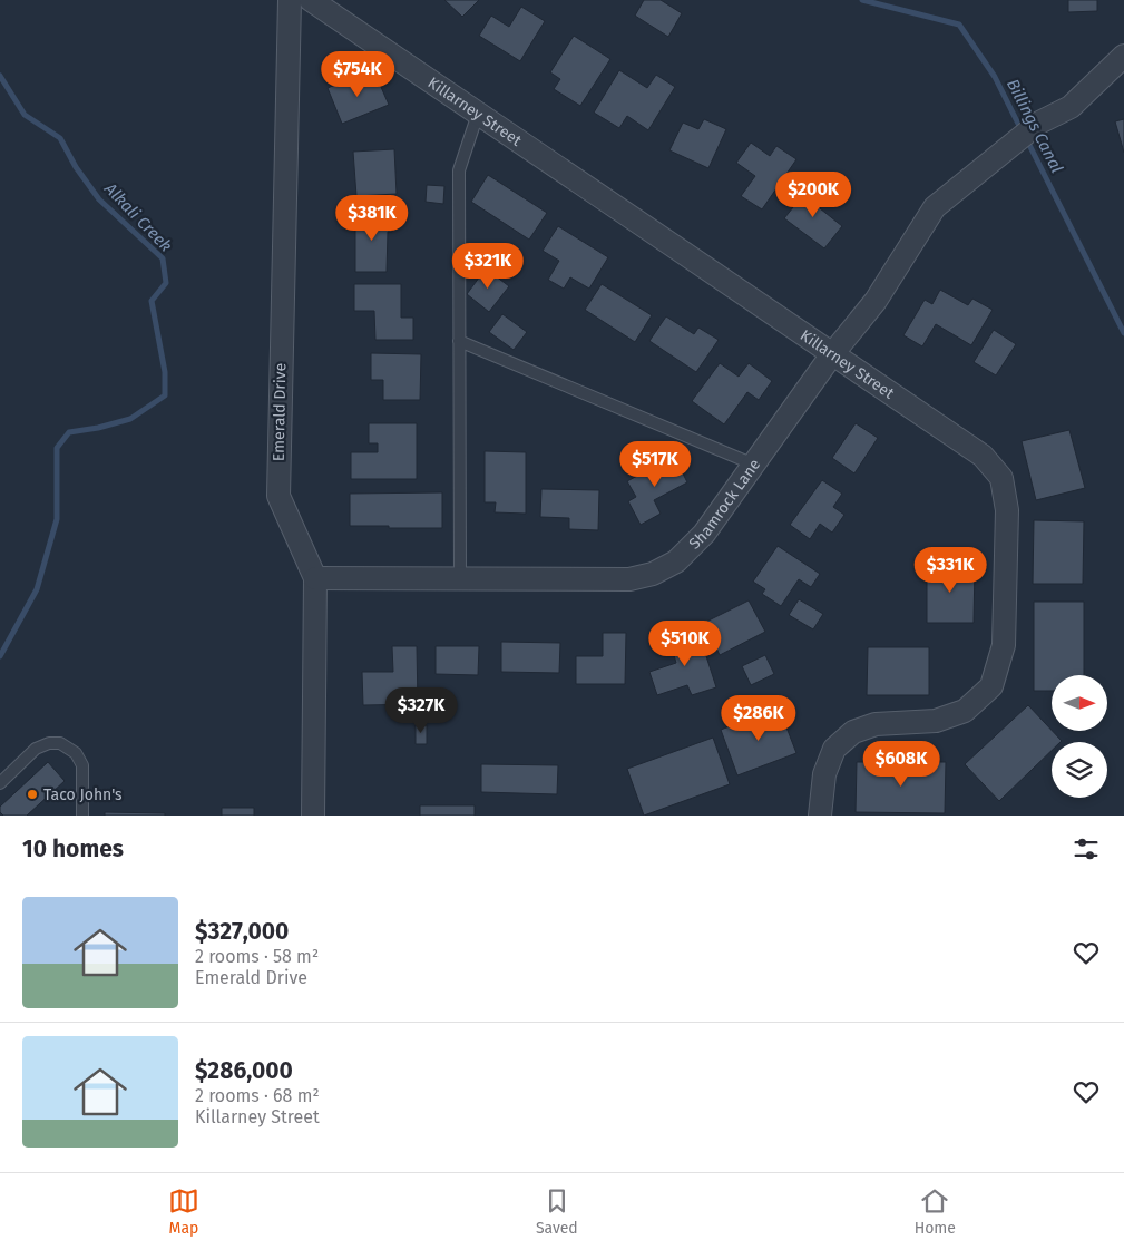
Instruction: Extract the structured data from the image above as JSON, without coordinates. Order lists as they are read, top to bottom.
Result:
{
  "streets": {
    "street": ["Killarney Street", "Emerald Drive", "Shamrock Lane"]
  },
  "crossings": [
    ["Killarney Street", "Shamrock Lane"],
    ["Emerald Drive", "Shamrock Lane"]
  ],
  "water": ["Billings Canal", "Alkali Creek"],
  "places": ["Taco John's"],
  "north": "right",
  "page": {
    "price": [
      "$754K",
      "$200K",
      "$381K",
      "$321K",
      "$517K",
      "$331K",
      "$510K",
      "$327K",
      "$286K",
      "$608K"
    ],
    "heading": "10 homes",
    "list": [
      {
        "name": "$327,000",
        "note": "2 rooms · 58 m² · Emerald Drive"
      },
      {
        "name": "$286,000",
        "note": "2 rooms · 68 m² · Killarney Street"
      }
    ],
    "tabs": ["Map", "Saved", "Home"]
  }
}
